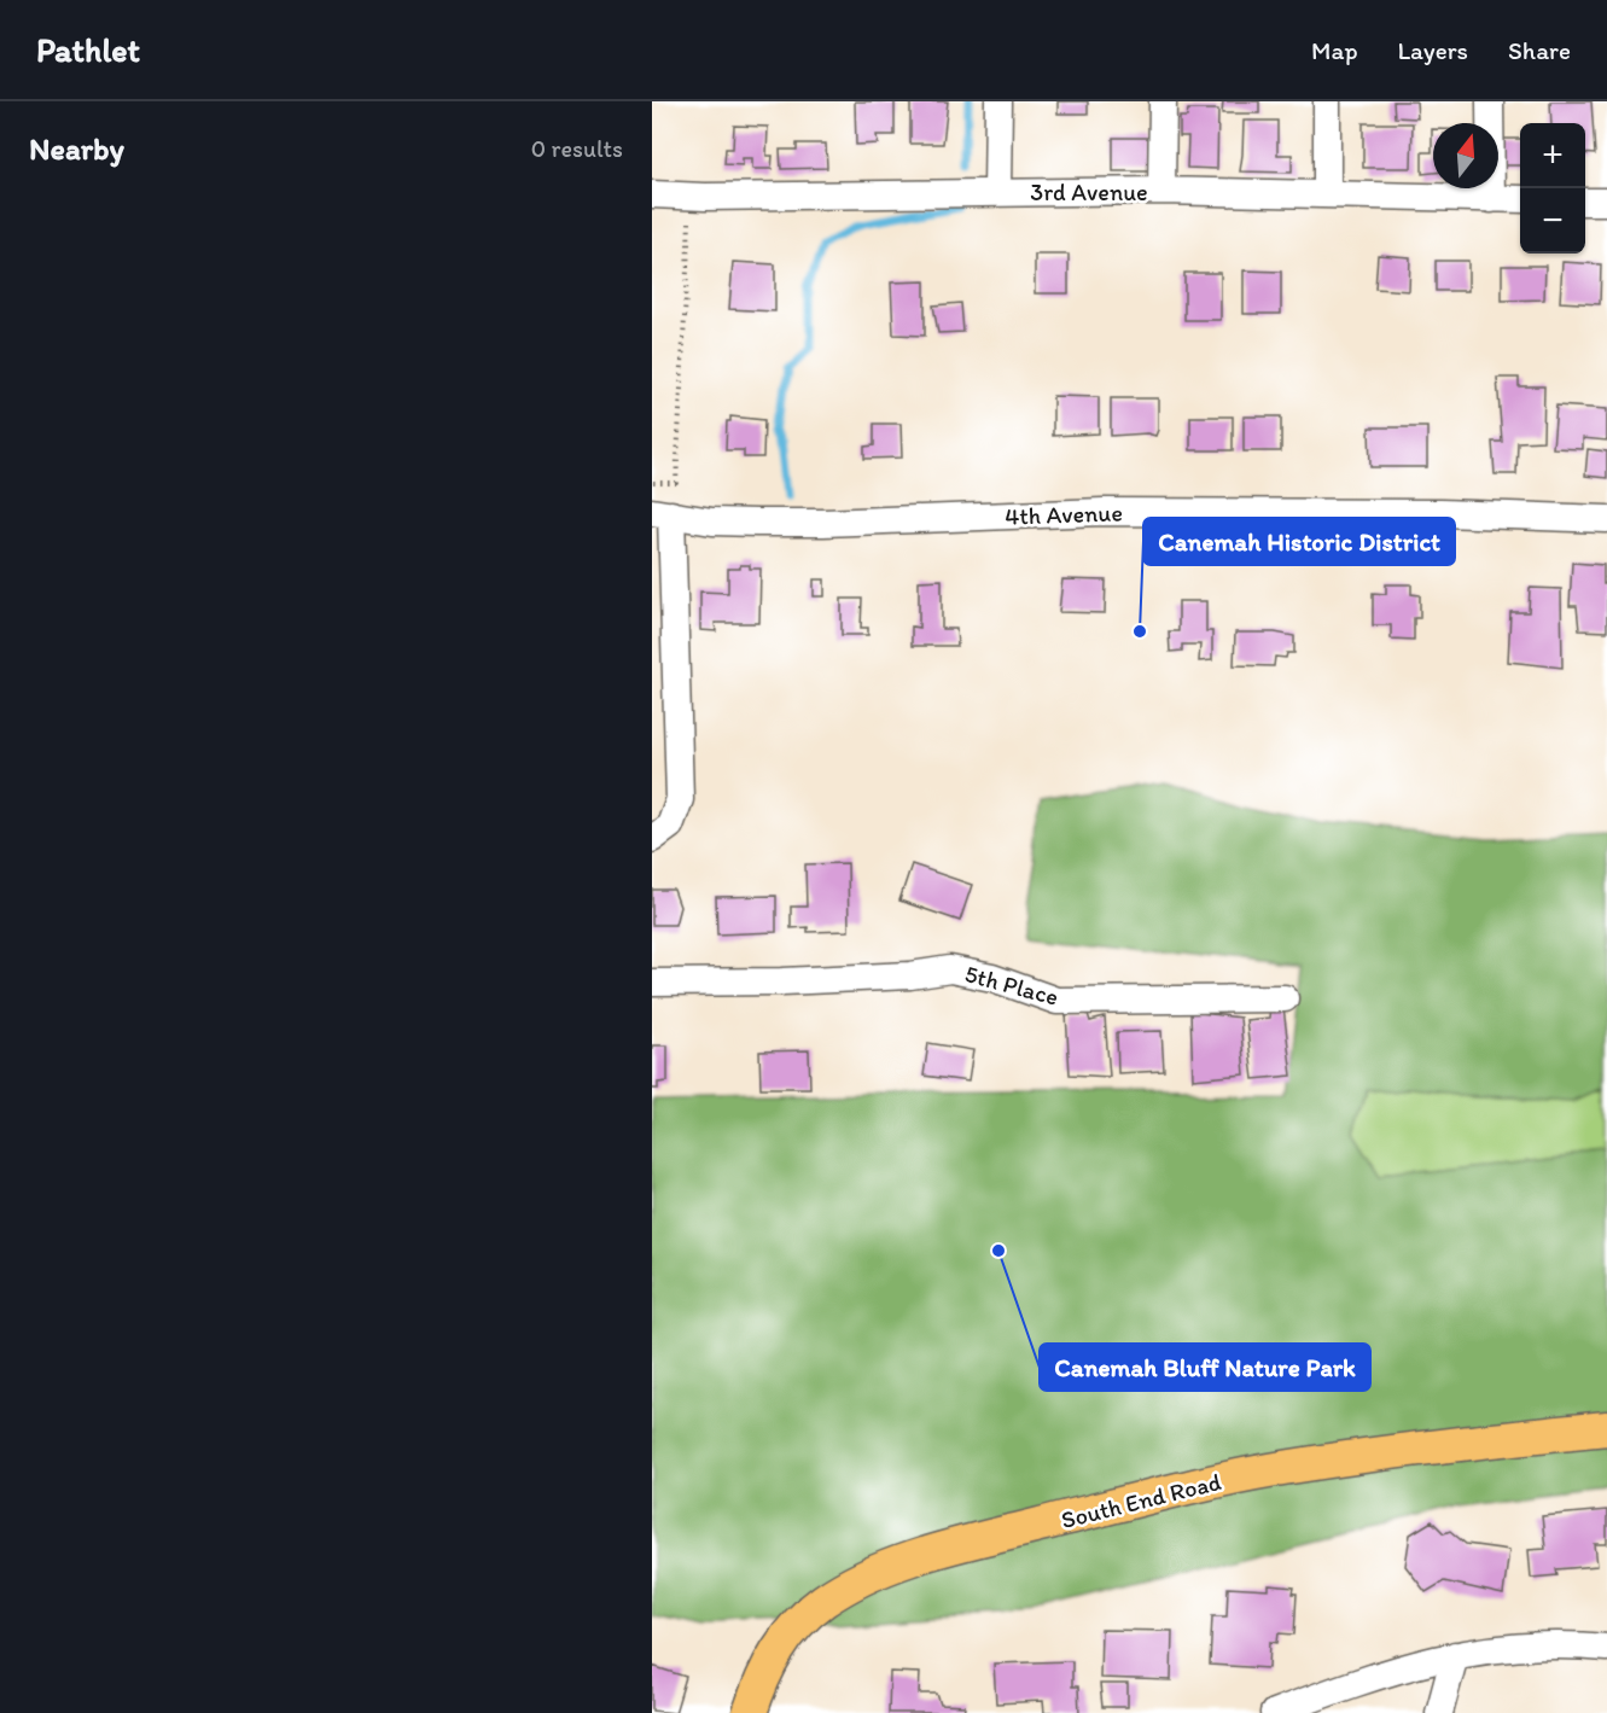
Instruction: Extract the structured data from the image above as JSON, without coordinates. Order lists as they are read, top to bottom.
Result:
{
  "streets": {
    "main road": ["South End Road"],
    "street": ["3rd Avenue", "4th Avenue", "5th Place"]
  },
  "places": ["Canemah Historic District", "Canemah Bluff Nature Park"],
  "north": "top",
  "page": {
    "header": "Pathlet",
    "nav": ["Map", "Layers", "Share"],
    "heading": ["Nearby", "0 results"],
    "map_buttons": ["+", "−"]
  }
}
